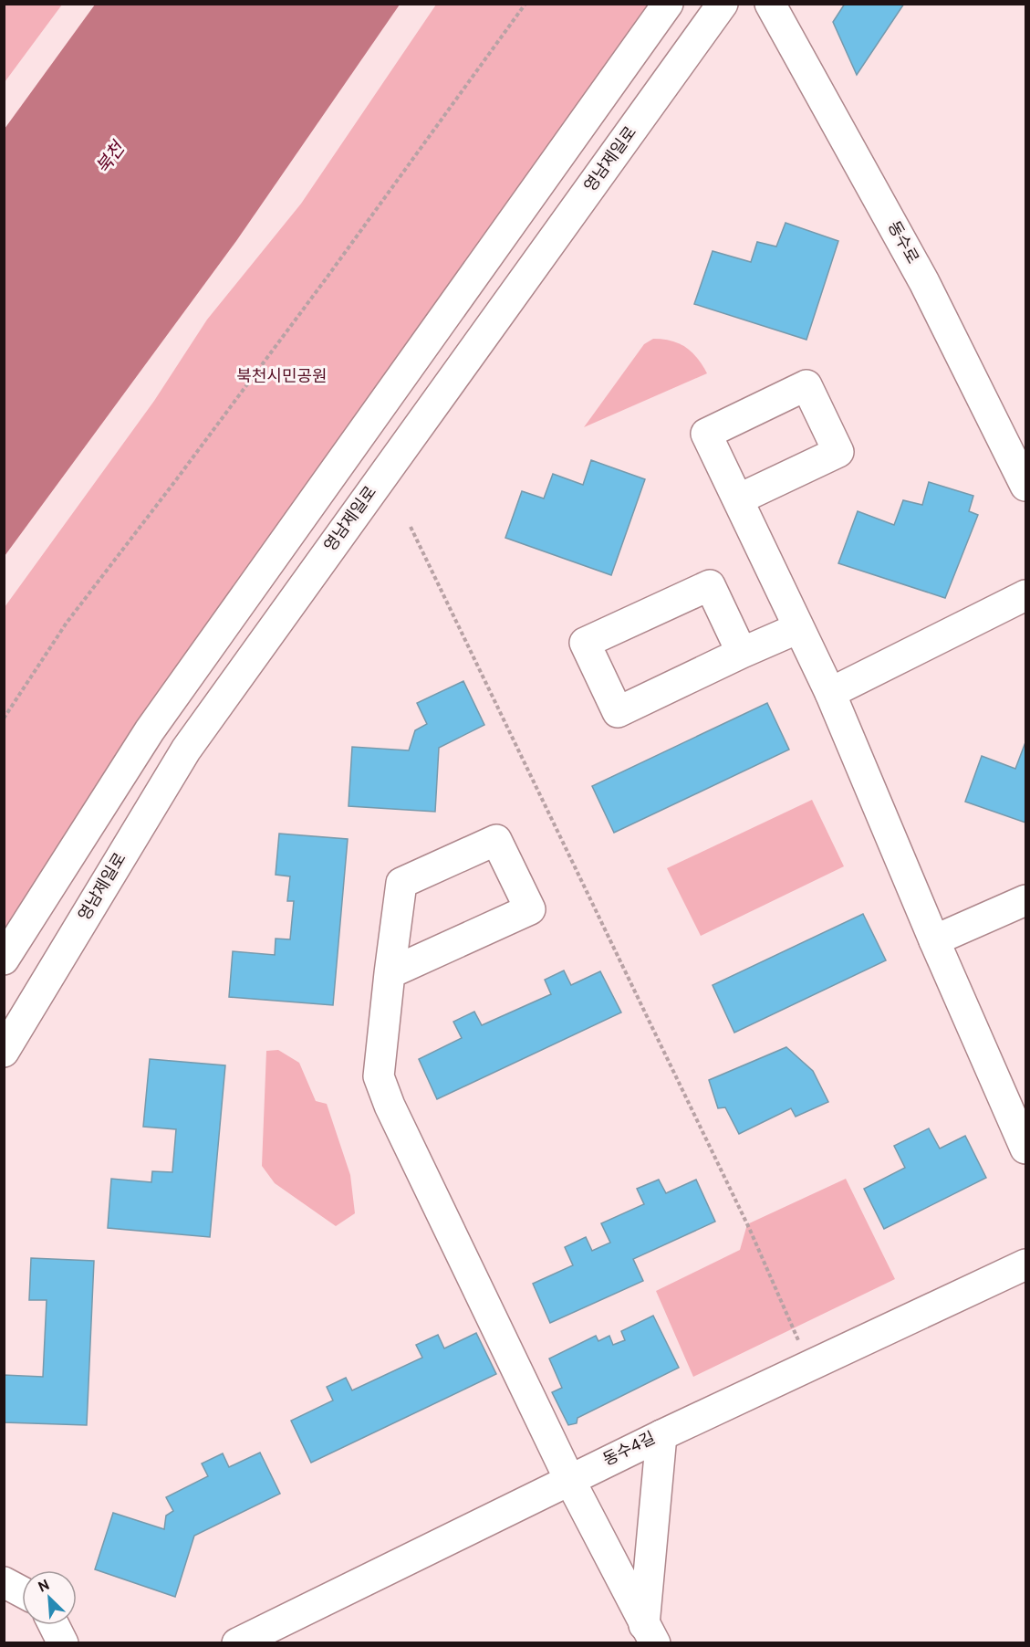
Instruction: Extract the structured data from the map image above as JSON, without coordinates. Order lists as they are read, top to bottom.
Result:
{
  "streets": {
    "street": ["영남제일로", "동수로", "동수4길"]
  },
  "water": ["북천"],
  "parks": ["북천시민공원"],
  "north": "top left"
}
